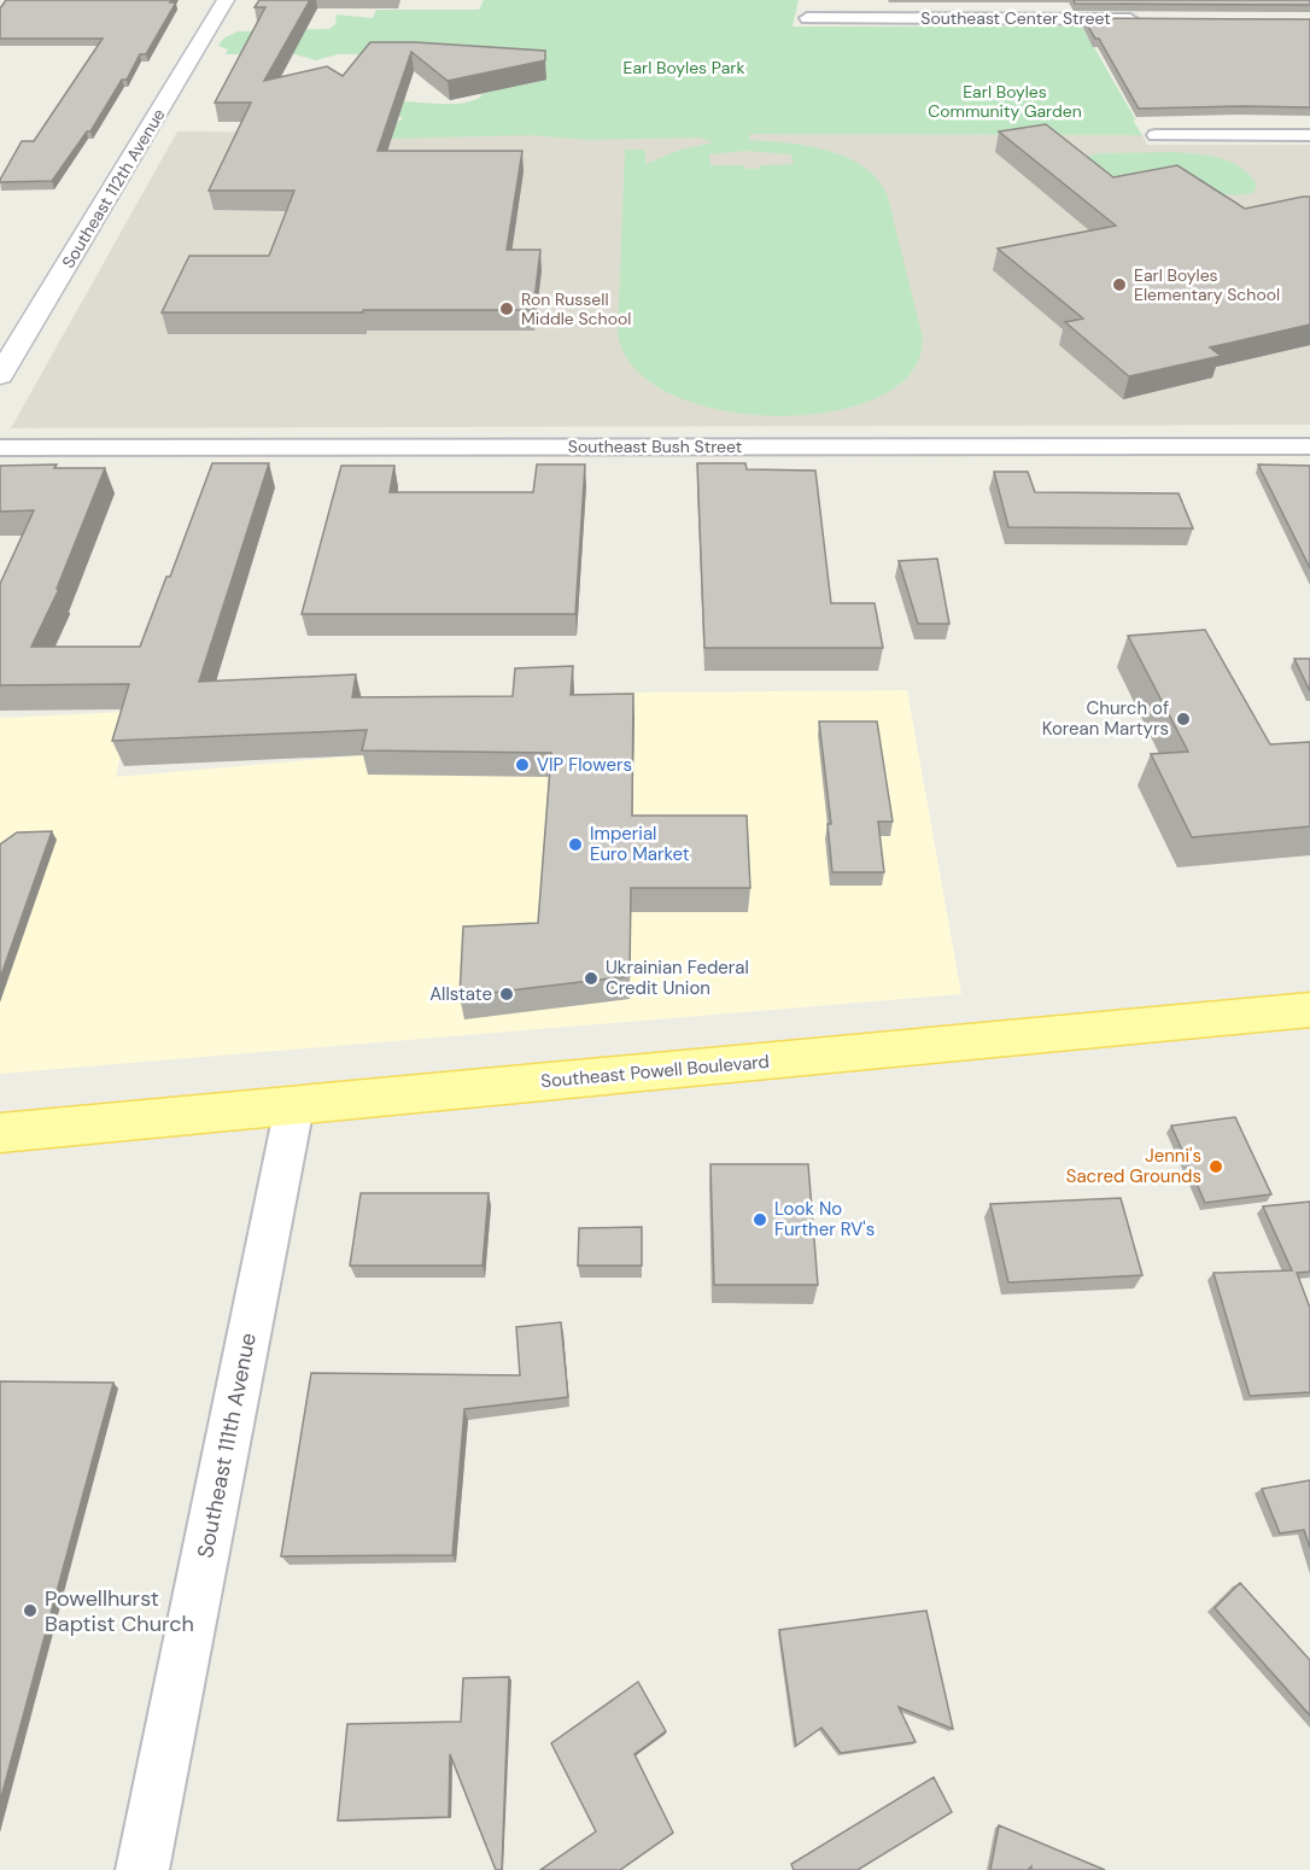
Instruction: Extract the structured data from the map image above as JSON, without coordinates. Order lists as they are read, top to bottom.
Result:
{
  "streets": {
    "main road": ["Southeast Powell Boulevard"],
    "street": [
      "Southeast Center Street",
      "Southeast 112th Avenue",
      "Southeast Bush Street",
      "Southeast 111th Avenue"
    ]
  },
  "crossings": [
    ["Southeast Powell Boulevard", "Southeast 111th Avenue"]
  ],
  "parks": ["Earl Boyles Park", "Earl Boyles Community Garden"],
  "places": [
    "Earl Boyles Elementary School",
    "Ron Russell Middle School",
    "Church of Korean Martyrs",
    "VIP Flowers",
    "Imperial Euro Market",
    "Ukrainian Federal Credit Union",
    "Allstate",
    "Jenni's Sacred Grounds",
    "Look No Further RV's",
    "Powellhurst Baptist Church"
  ]
}
